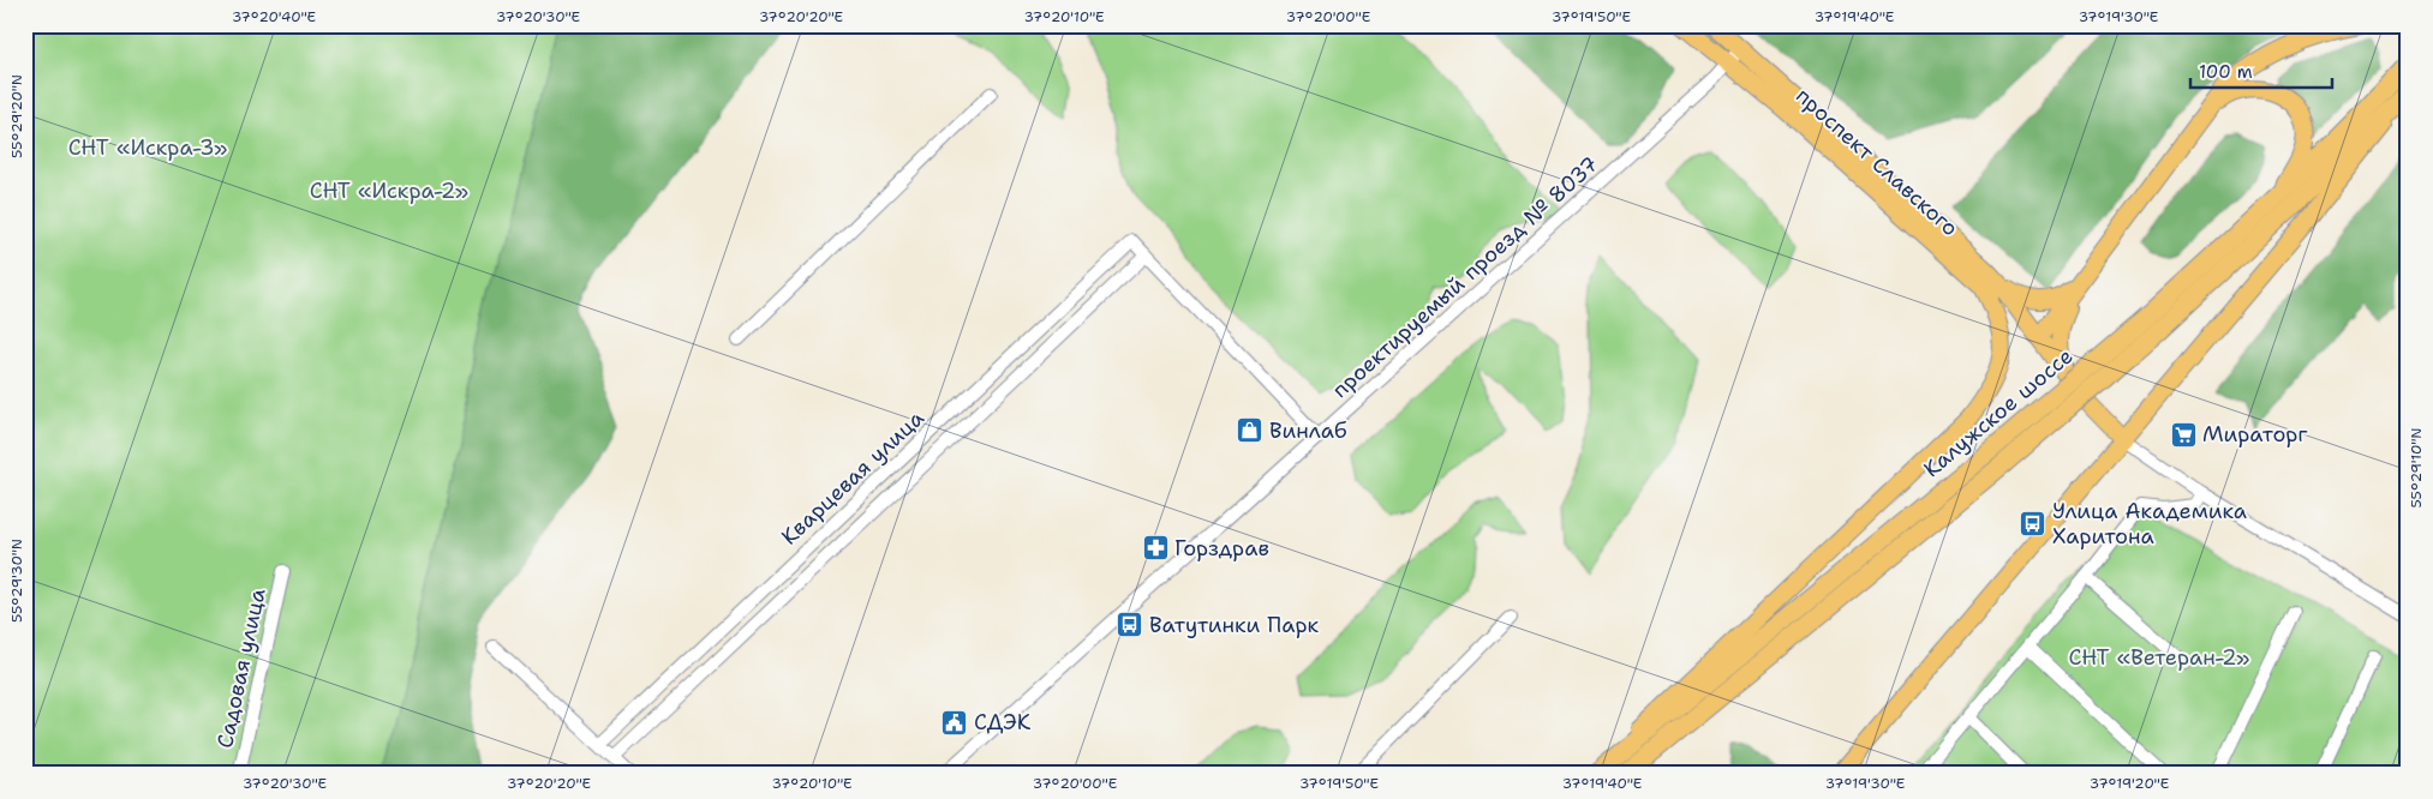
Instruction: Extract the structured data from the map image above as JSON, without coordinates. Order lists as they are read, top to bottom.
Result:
{
  "streets": {
    "highway": ["Калужское шоссе"],
    "main road": ["проспект Славского"],
    "street": ["проектируемый проезд № 8037", "Кварцевая улица", "Садовая улица"]
  },
  "crossings": [
    ["проспект Славского", "проектируемый проезд № 8037"],
    ["проспект Славского", "Калужское шоссе"]
  ],
  "parks": ["СНТ «Искра-3»", "СНТ «Искра-2»", "СНТ «Ветеран-2»"],
  "places": {
    "shop": ["Винлаб"],
    "supermarket": ["Мираторг"],
    "bus stop": ["Улица Академика Харитона", "Ватутинки Парк"],
    "pharmacy": ["Горздрав"],
    "public building": ["СДЭК"]
  },
  "scale_bar": "100 m",
  "coordinates": [
    "37°20'40\"E",
    "37°20'30\"E",
    "37°20'20\"E",
    "37°20'10\"E",
    "37°20'00\"E",
    "37°19'50\"E",
    "37°19'40\"E",
    "37°19'30\"E",
    "55°29'20\"N",
    "55°29'10\"N",
    "55°29'30\"N",
    "37°19'20\"E"
  ]
}
